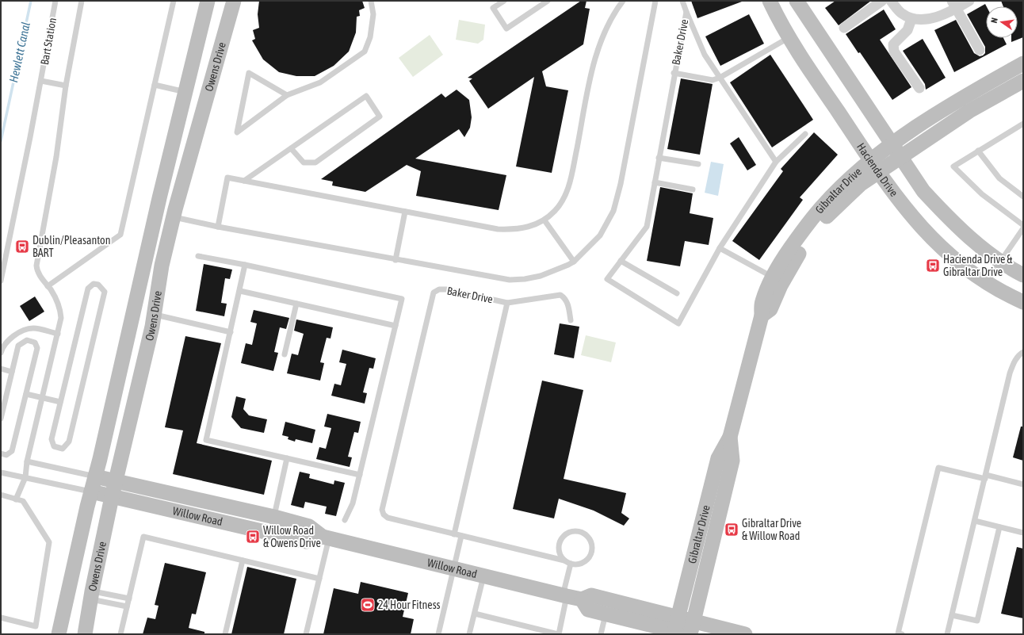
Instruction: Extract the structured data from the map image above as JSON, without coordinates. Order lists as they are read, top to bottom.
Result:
{
  "streets": {
    "street": [
      "Owens Drive",
      "Hacienda Drive",
      "Gibraltar Drive",
      "Willow Road"
    ],
    "lane": ["Bart Station", "Baker Drive"]
  },
  "crossings": [
    ["Owens Drive", "Willow Road"],
    ["Hacienda Drive", "Gibraltar Drive"],
    ["Gibraltar Drive", "Willow Road"]
  ],
  "water": ["Hewlett Canal"],
  "places": {
    "bus stop": [
      "Dublin/Pleasanton BART",
      "Hacienda Drive & Gibraltar Drive",
      "Gibraltar Drive & Willow Road",
      "Willow Road & Owens Drive"
    ],
    "sports": ["24 Hour Fitness"]
  },
  "north": "left"
}
